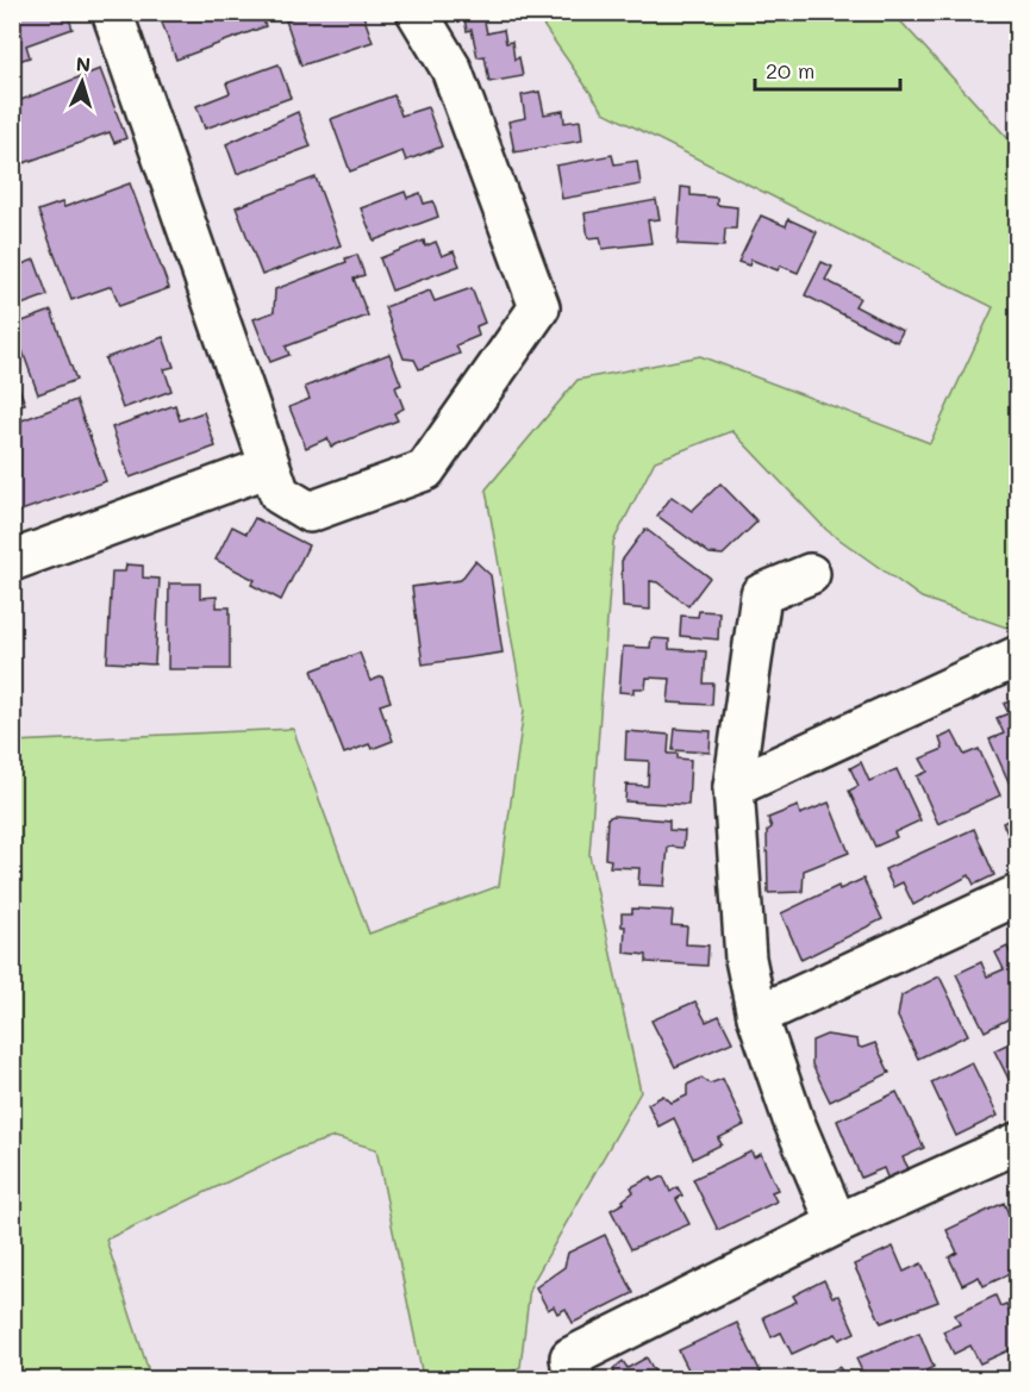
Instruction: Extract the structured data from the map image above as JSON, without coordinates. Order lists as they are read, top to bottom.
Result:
{
  "scale_bar": "20 m",
  "north": "top"
}
